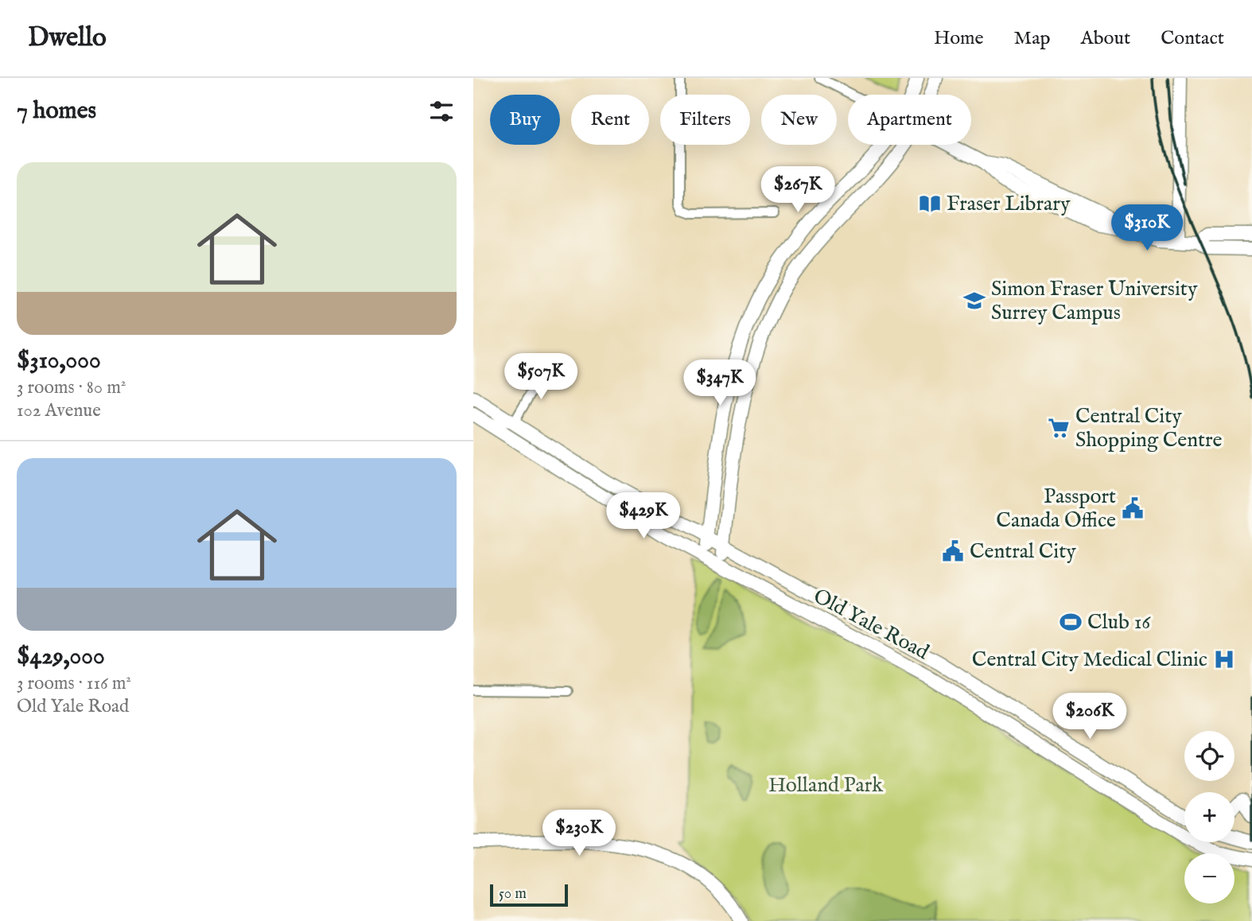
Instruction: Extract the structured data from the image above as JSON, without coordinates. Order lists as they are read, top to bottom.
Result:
{
  "streets": {
    "main road": ["Old Yale Road"]
  },
  "parks": ["Holland Park"],
  "places": {
    "library": ["Fraser Library"],
    "school or university": ["Simon Fraser University Surrey Campus"],
    "supermarket": ["Central City Shopping Centre"],
    "public building": ["Passport Canada Office", "Central City"],
    "sports": ["Club 16"],
    "hospital": ["Central City Medical Clinic"]
  },
  "scale_bar": "50 m",
  "page": {
    "header": "Dwello",
    "nav": [
      "Home",
      "Map",
      "About",
      "Contact"
    ],
    "heading": "7 homes",
    "chip": [
      "Buy",
      "Rent",
      "Filters",
      "New",
      "Apartment"
    ],
    "list": [
      {
        "name": "$310,000",
        "note": "3 rooms · 80 m² · 102 Avenue"
      },
      {
        "name": "$429,000",
        "note": "3 rooms · 116 m² · Old Yale Road"
      }
    ],
    "price": [
      "$267K",
      "$310K",
      "$507K",
      "$347K",
      "$429K",
      "$206K",
      "$230K"
    ],
    "map_buttons": ["+", "−"],
    "scale": "50 m"
  }
}
